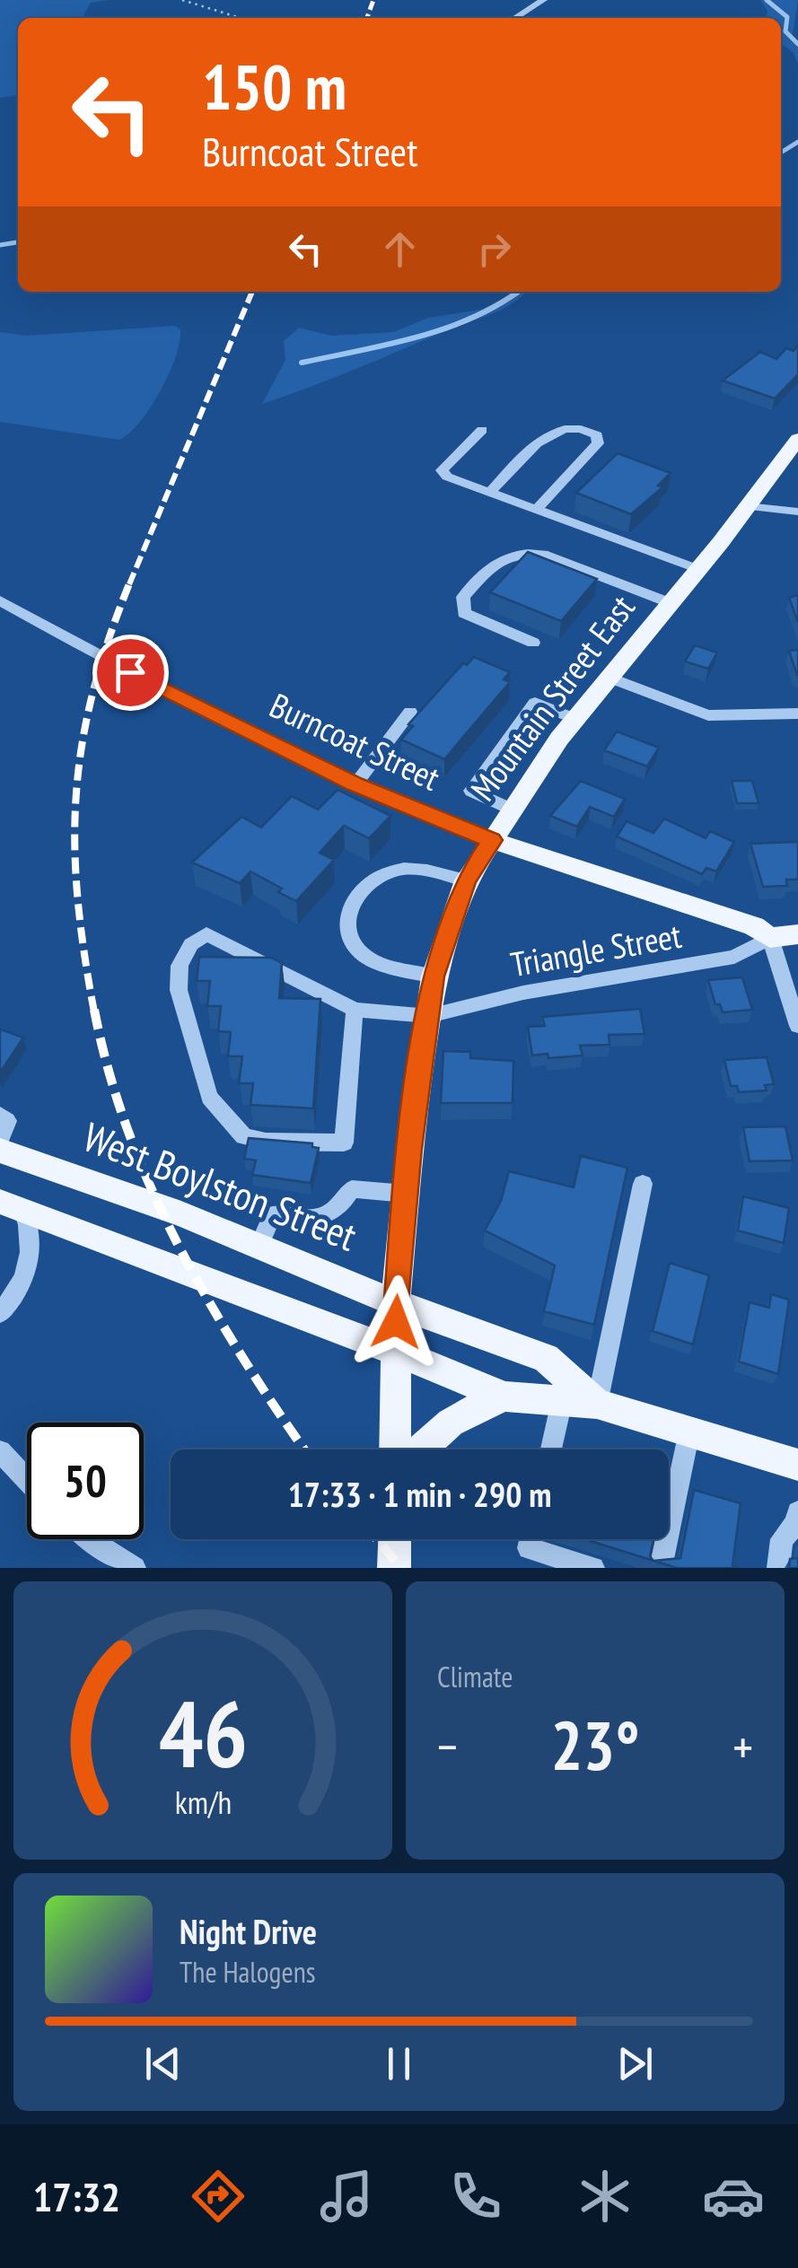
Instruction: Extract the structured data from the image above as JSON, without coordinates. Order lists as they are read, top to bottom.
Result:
{
  "streets": {
    "main road": ["Mountain Street East", "Burncoat Street", "West Boylston Street"],
    "street": ["Triangle Street"]
  },
  "crossings": [
    ["Mountain Street East", "Burncoat Street"],
    ["Mountain Street East", "Triangle Street"],
    ["Mountain Street East", "West Boylston Street"],
    ["Burncoat Street", "Triangle Street"]
  ],
  "page": {
    "turn": ["150 m", "Burncoat Street"],
    "limit": "50",
    "trip": "17:33 · 1 min · 290 m",
    "tile": "Climate",
    "heat": ["−", "23°", "+"],
    "song": ["Night Drive", "The Halogens"],
    "tabs": "17:32",
    "gauge": ["46", "km/h"]
  }
}
